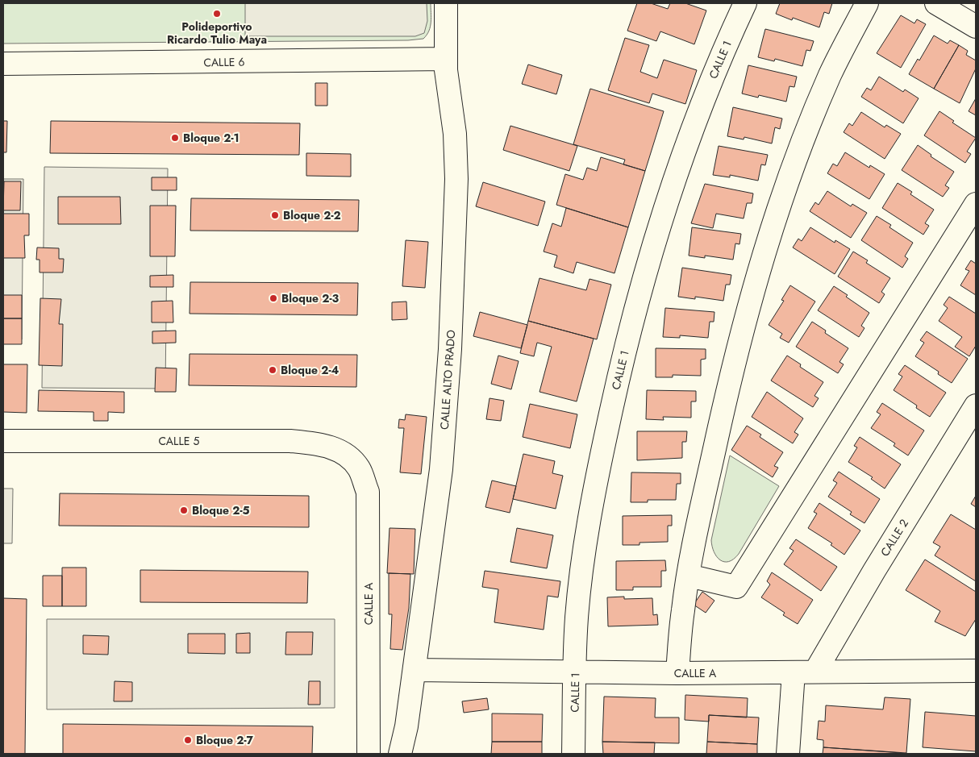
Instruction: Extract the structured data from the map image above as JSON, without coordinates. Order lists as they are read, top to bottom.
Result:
{
  "streets": {
    "street": [
      "CALLE 1",
      "CALLE 6",
      "CALLE ALTO PRADO",
      "CALLE 5",
      "CALLE 2",
      "CALLE A"
    ]
  },
  "crossings": [
    ["CALLE 1", "CALLE A"],
    ["CALLE 6", "CALLE ALTO PRADO"],
    ["CALLE ALTO PRADO", "CALLE A"],
    ["CALLE 5", "CALLE A"],
    ["CALLE 2", "CALLE A"]
  ],
  "places": [
    "Polideportivo Ricardo Tulio Maya",
    "Bloque 2-1",
    "Bloque 2-2",
    "Bloque 2-3",
    "Bloque 2-4",
    "Bloque 2-5",
    "Bloque 2-7"
  ]
}
